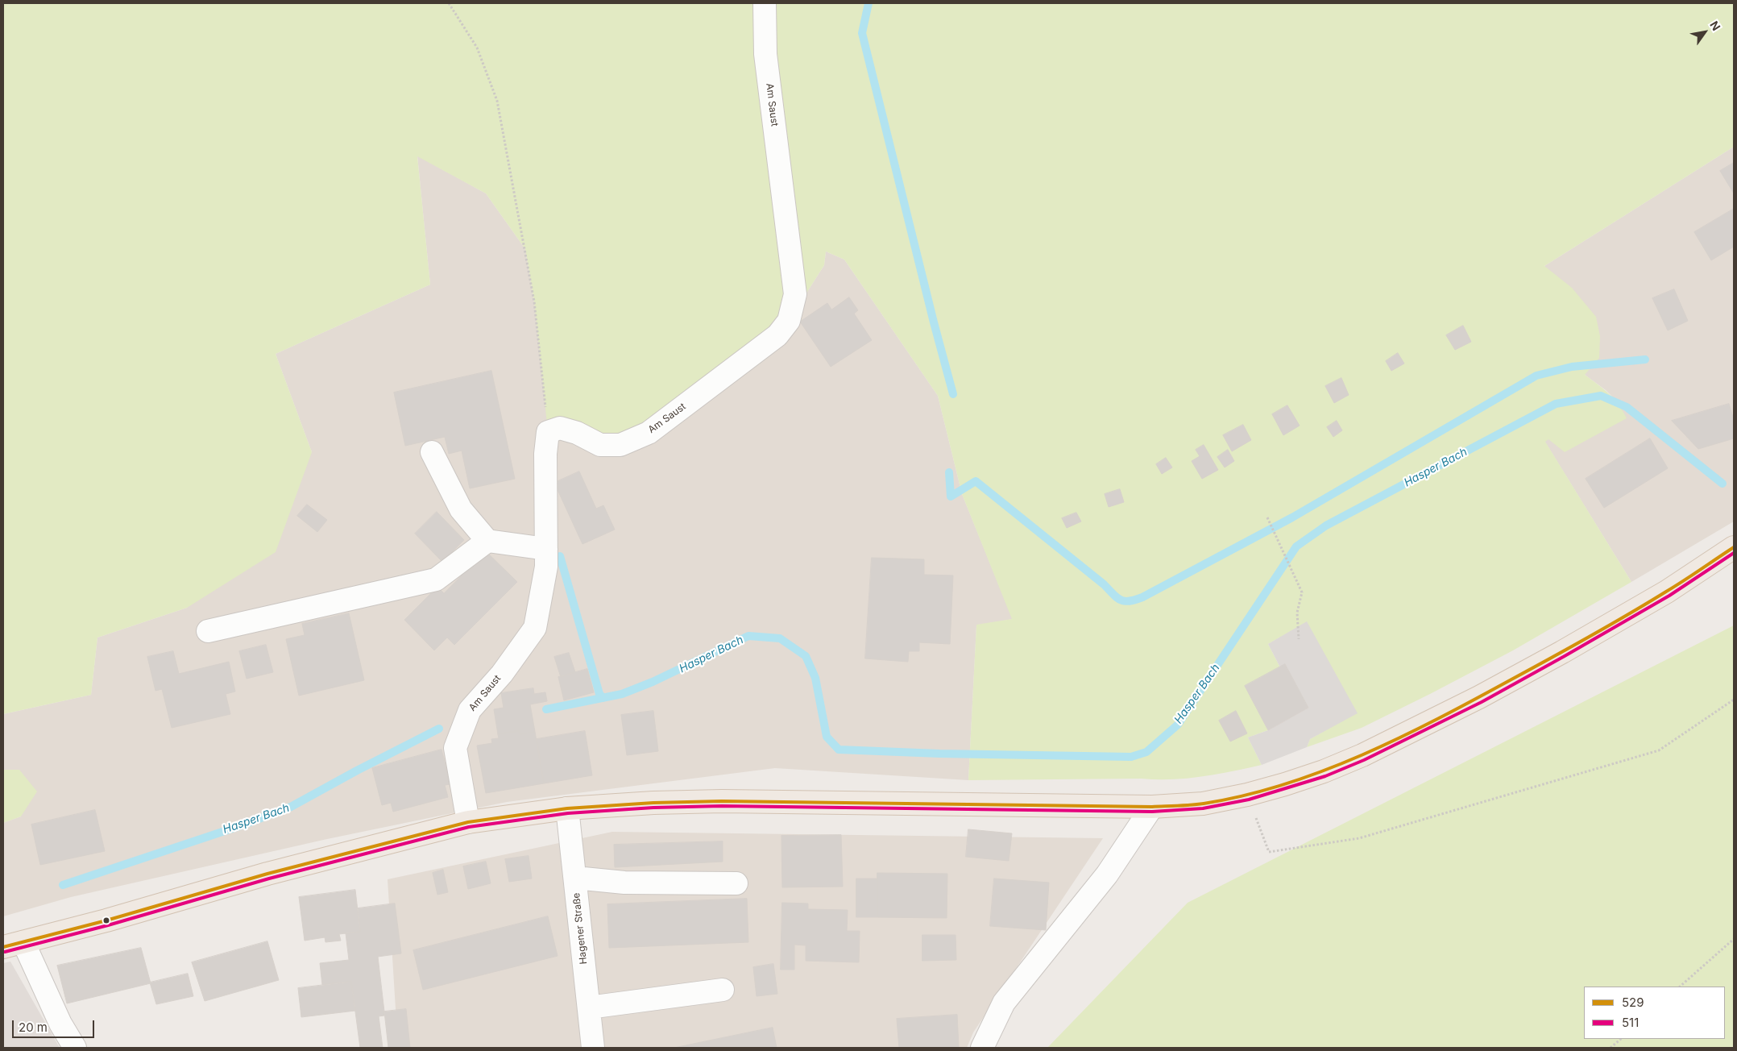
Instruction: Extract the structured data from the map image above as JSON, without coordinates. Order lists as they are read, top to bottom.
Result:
{
  "streets": {
    "street": ["Am Saust", "Hagener Straße"]
  },
  "water": ["Hasper Bach"],
  "lines": ["transit line 529", "transit line 511"],
  "legend": ["529", "511"],
  "scale_bar": "20 m",
  "north": "top right"
}
